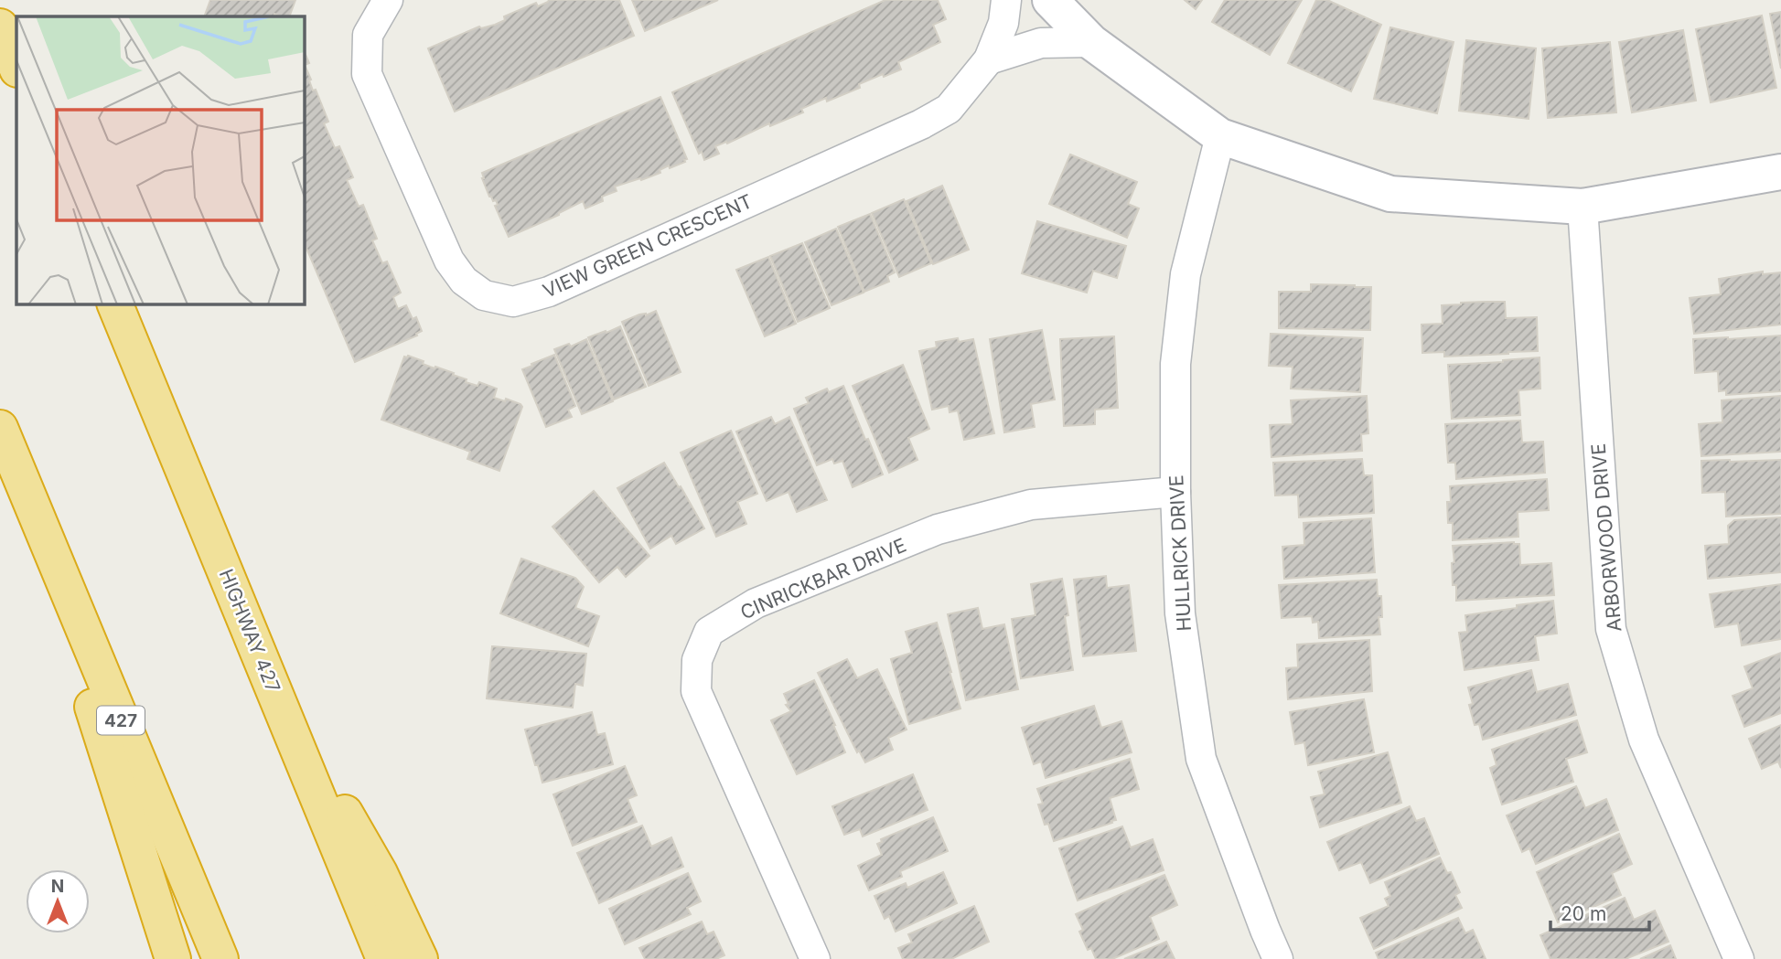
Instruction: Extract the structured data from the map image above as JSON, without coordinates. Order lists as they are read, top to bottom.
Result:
{
  "streets": {
    "highway": ["HIGHWAY 427", "427"],
    "street": [
      "VIEW GREEN CRESCENT",
      "ARBORWOOD DRIVE",
      "HULLRICK DRIVE",
      "CINRICKBAR DRIVE"
    ]
  },
  "crossings": [
    ["HULLRICK DRIVE", "CINRICKBAR DRIVE"]
  ],
  "scale_bar": "20 m",
  "north": "top"
}
